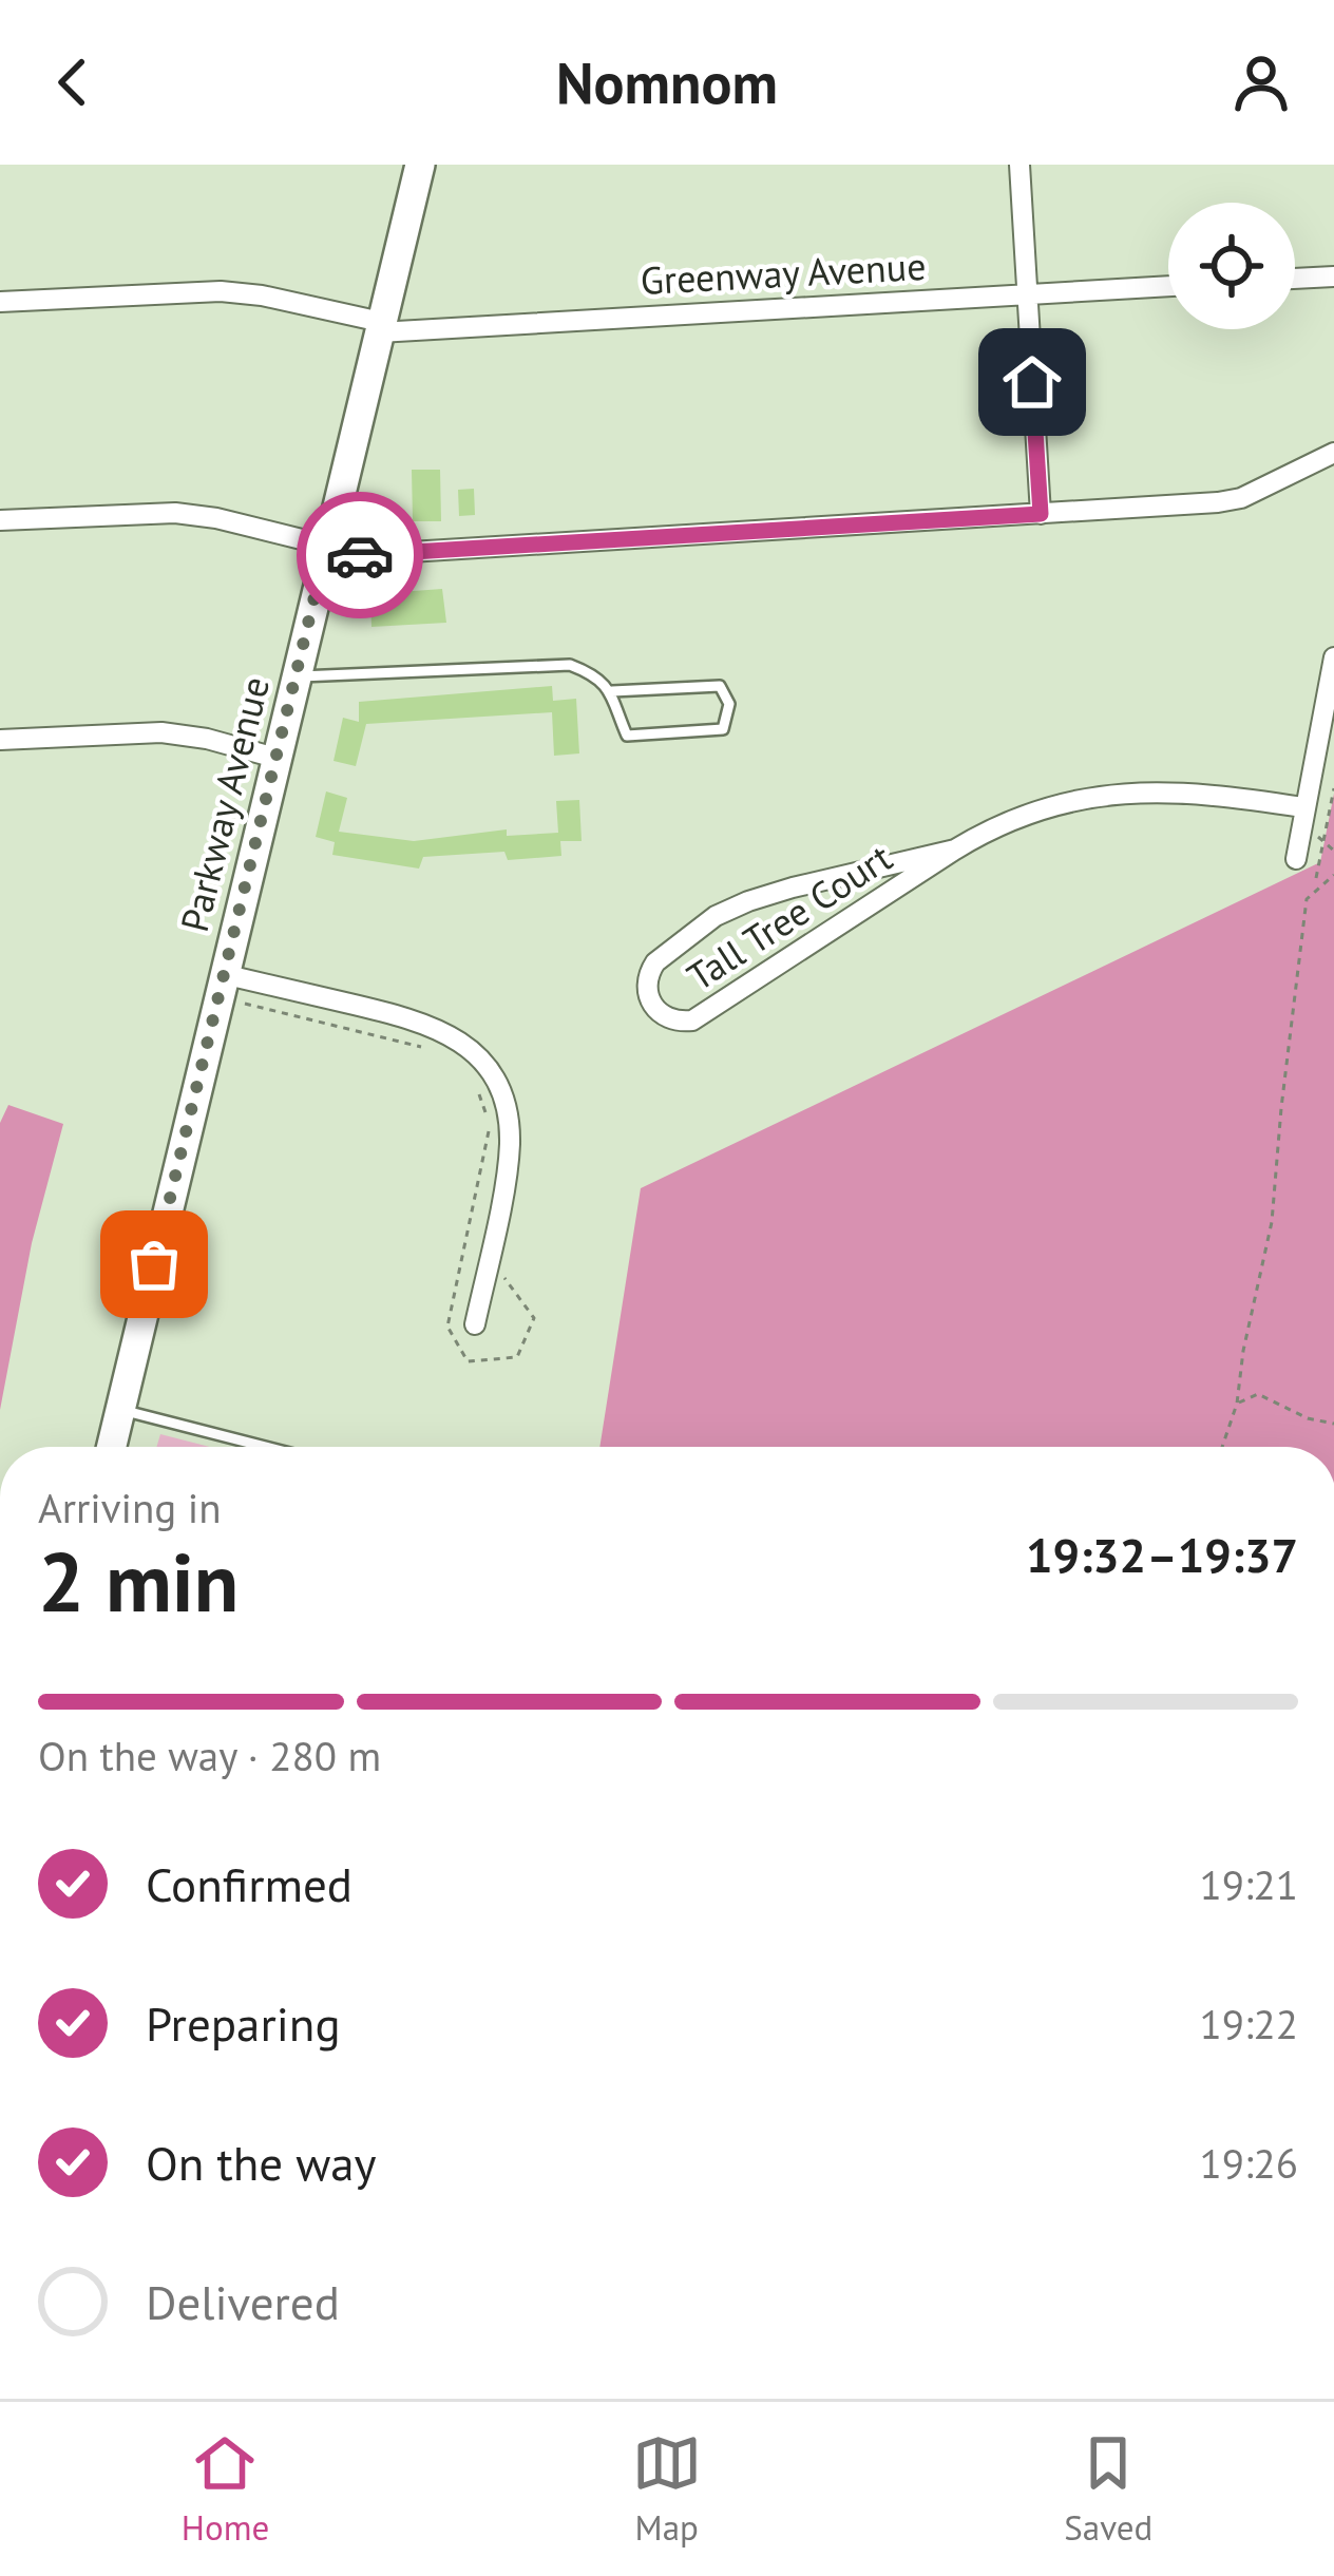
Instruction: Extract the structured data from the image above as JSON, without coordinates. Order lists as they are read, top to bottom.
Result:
{
  "streets": {
    "main road": ["Parkway Avenue"],
    "street": ["Greenway Avenue", "Tall Tree Court"]
  },
  "crossings": [
    ["Greenway Avenue", "Parkway Avenue"]
  ],
  "page": {
    "header": "Nomnom",
    "heading": ["2 min", "Arriving in", "19:32–19:37"],
    "bar": "On the way · 280 m",
    "list": [
      ["Confirmed", "19:21"],
      ["Preparing", "19:22"],
      ["On the way", "19:26"],
      "Delivered"
    ],
    "tabs": ["Home", "Map", "Saved"]
  }
}
